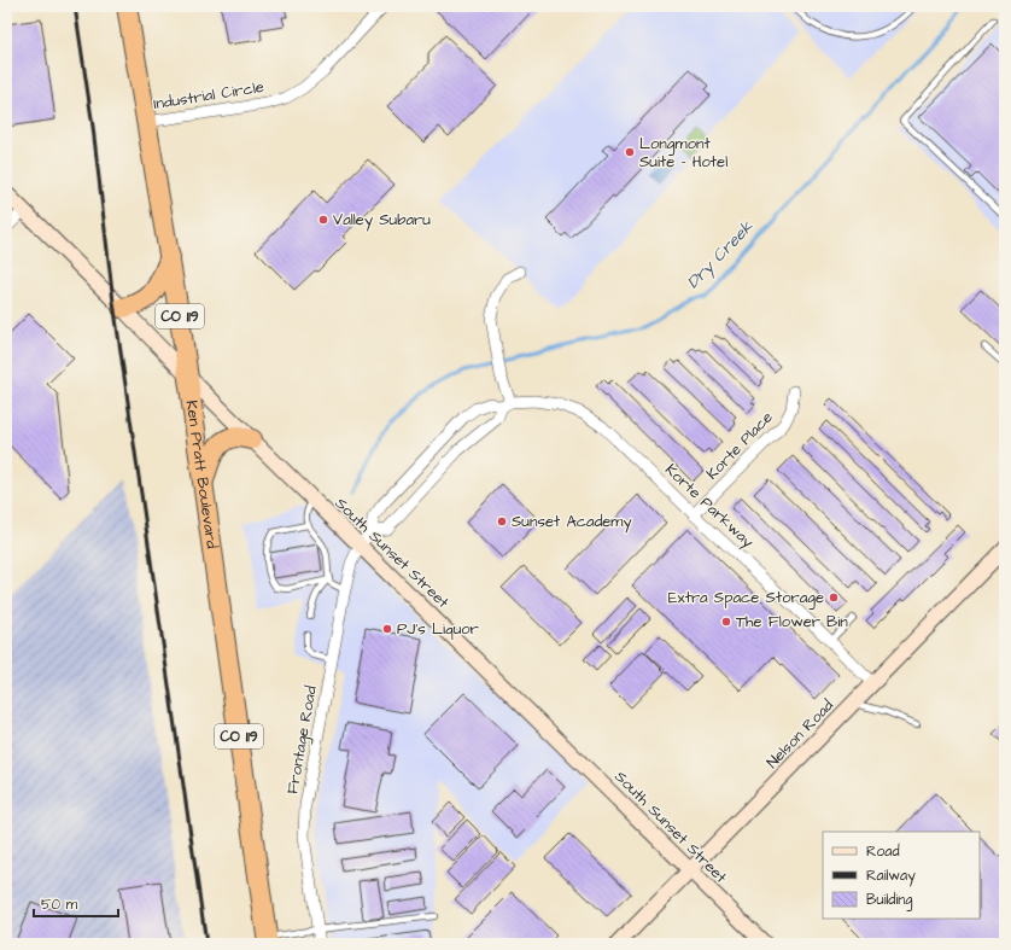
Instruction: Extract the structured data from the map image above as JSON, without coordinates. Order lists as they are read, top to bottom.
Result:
{
  "streets": {
    "highway": ["CO 119", "Ken Pratt Boulevard"],
    "street": [
      "Industrial Circle",
      "Korte Place",
      "Korte Parkway",
      "South Sunset Street",
      "Nelson Road",
      "Frontage Road"
    ]
  },
  "crossings": [
    ["Industrial Circle", "Ken Pratt Boulevard"],
    ["Korte Place", "Korte Parkway"],
    ["Ken Pratt Boulevard", "South Sunset Street"],
    ["Korte Parkway", "South Sunset Street"],
    ["Korte Parkway", "Nelson Road"],
    ["Korte Parkway", "Frontage Road"],
    ["South Sunset Street", "Nelson Road"],
    ["South Sunset Street", "Frontage Road"]
  ],
  "water": ["Dry Creek"],
  "places": [
    "Longmont Suite - Hotel",
    "Valley Subaru",
    "Sunset Academy",
    "Extra Space Storage",
    "The Flower Bin",
    "PJ's Liquor"
  ],
  "legend": ["Road", "Railway", "Building"],
  "scale_bar": "50 m"
}
